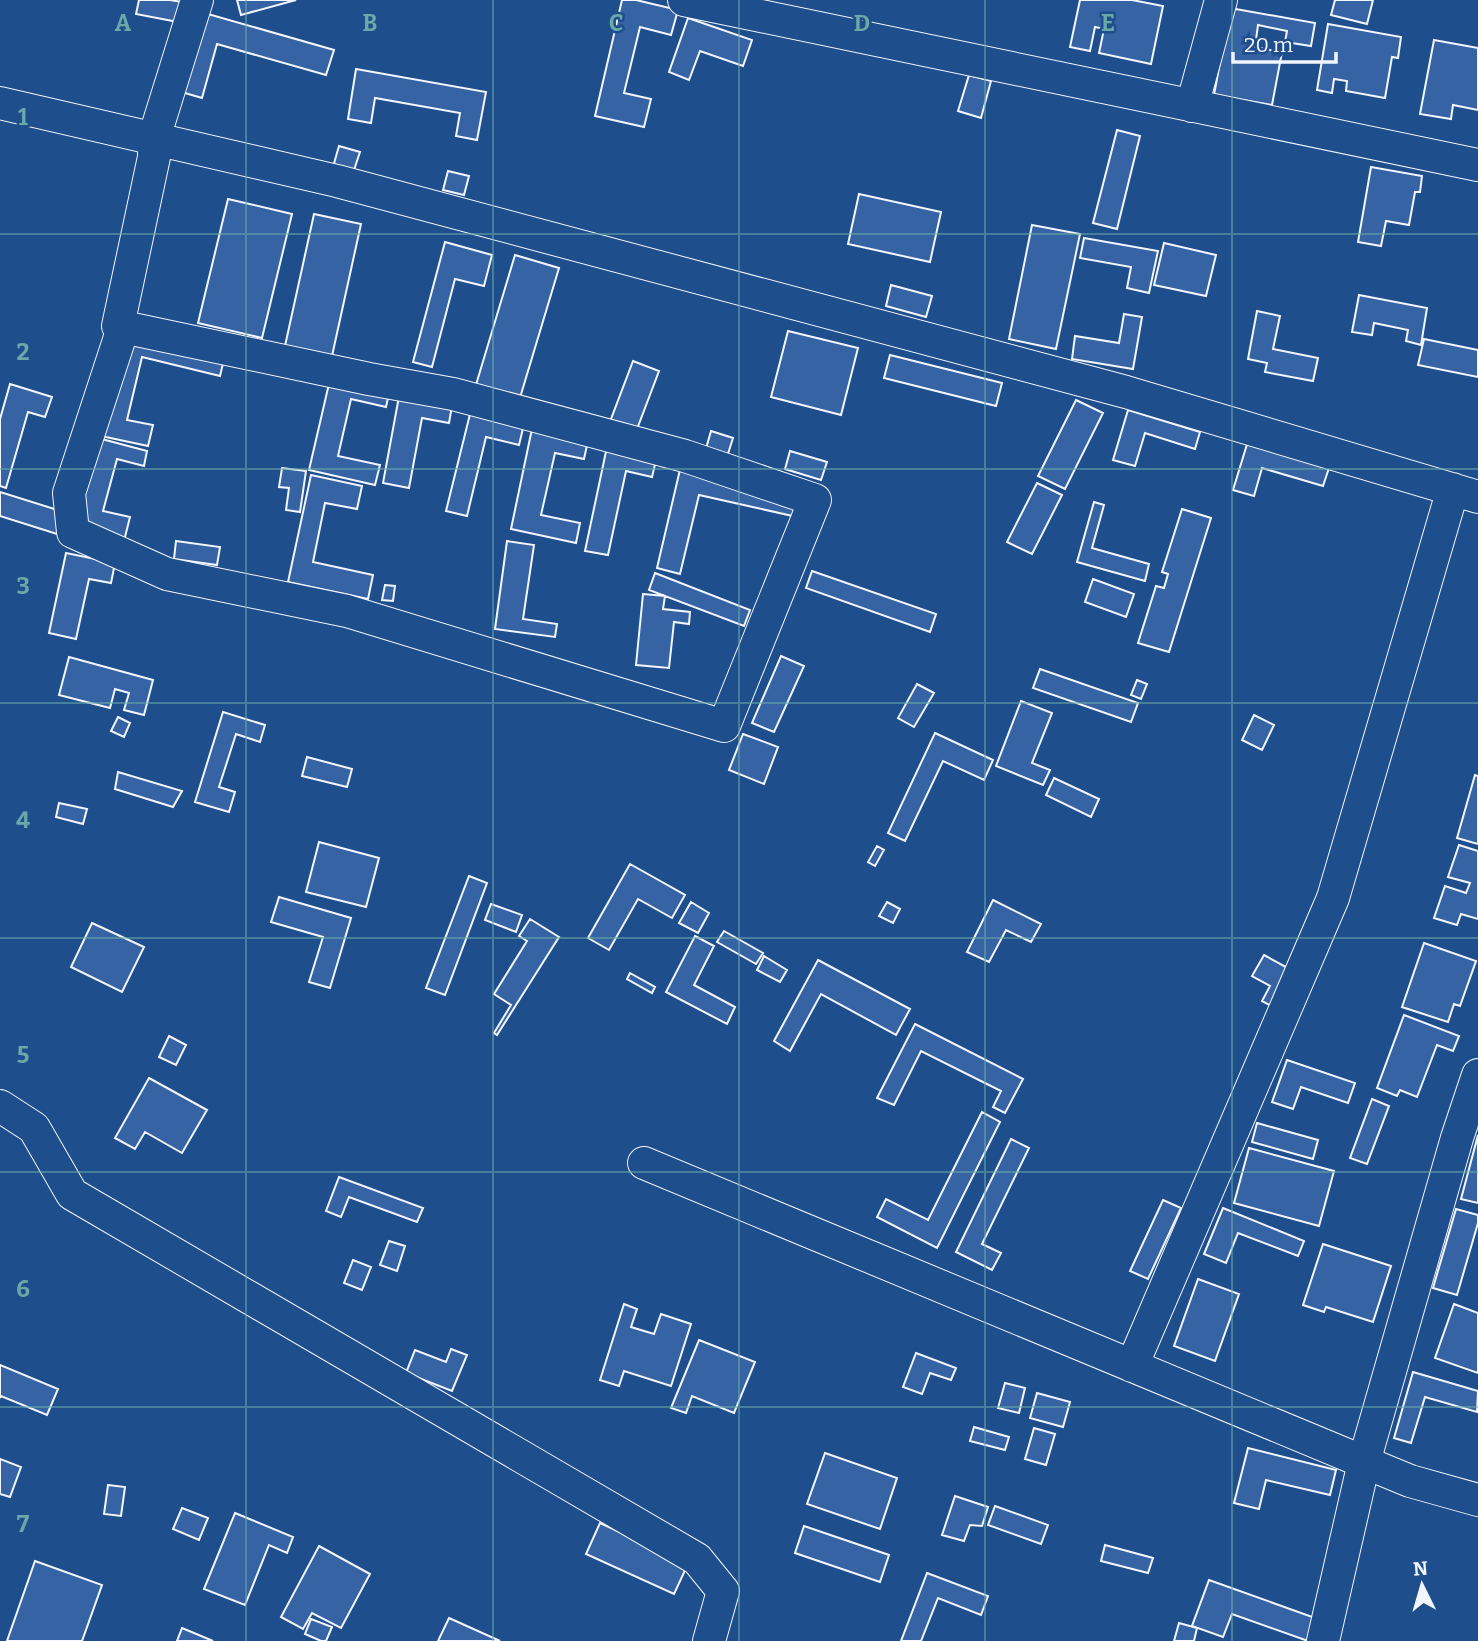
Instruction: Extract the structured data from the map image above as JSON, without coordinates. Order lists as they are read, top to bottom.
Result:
{
  "scale_bar": "20 m",
  "north": "top",
  "grid": {
    "columns": [
      "A",
      "B",
      "C",
      "D",
      "E"
    ],
    "rows": [
      "1",
      "2",
      "3",
      "4",
      "5",
      "6",
      "7"
    ]
  }
}
